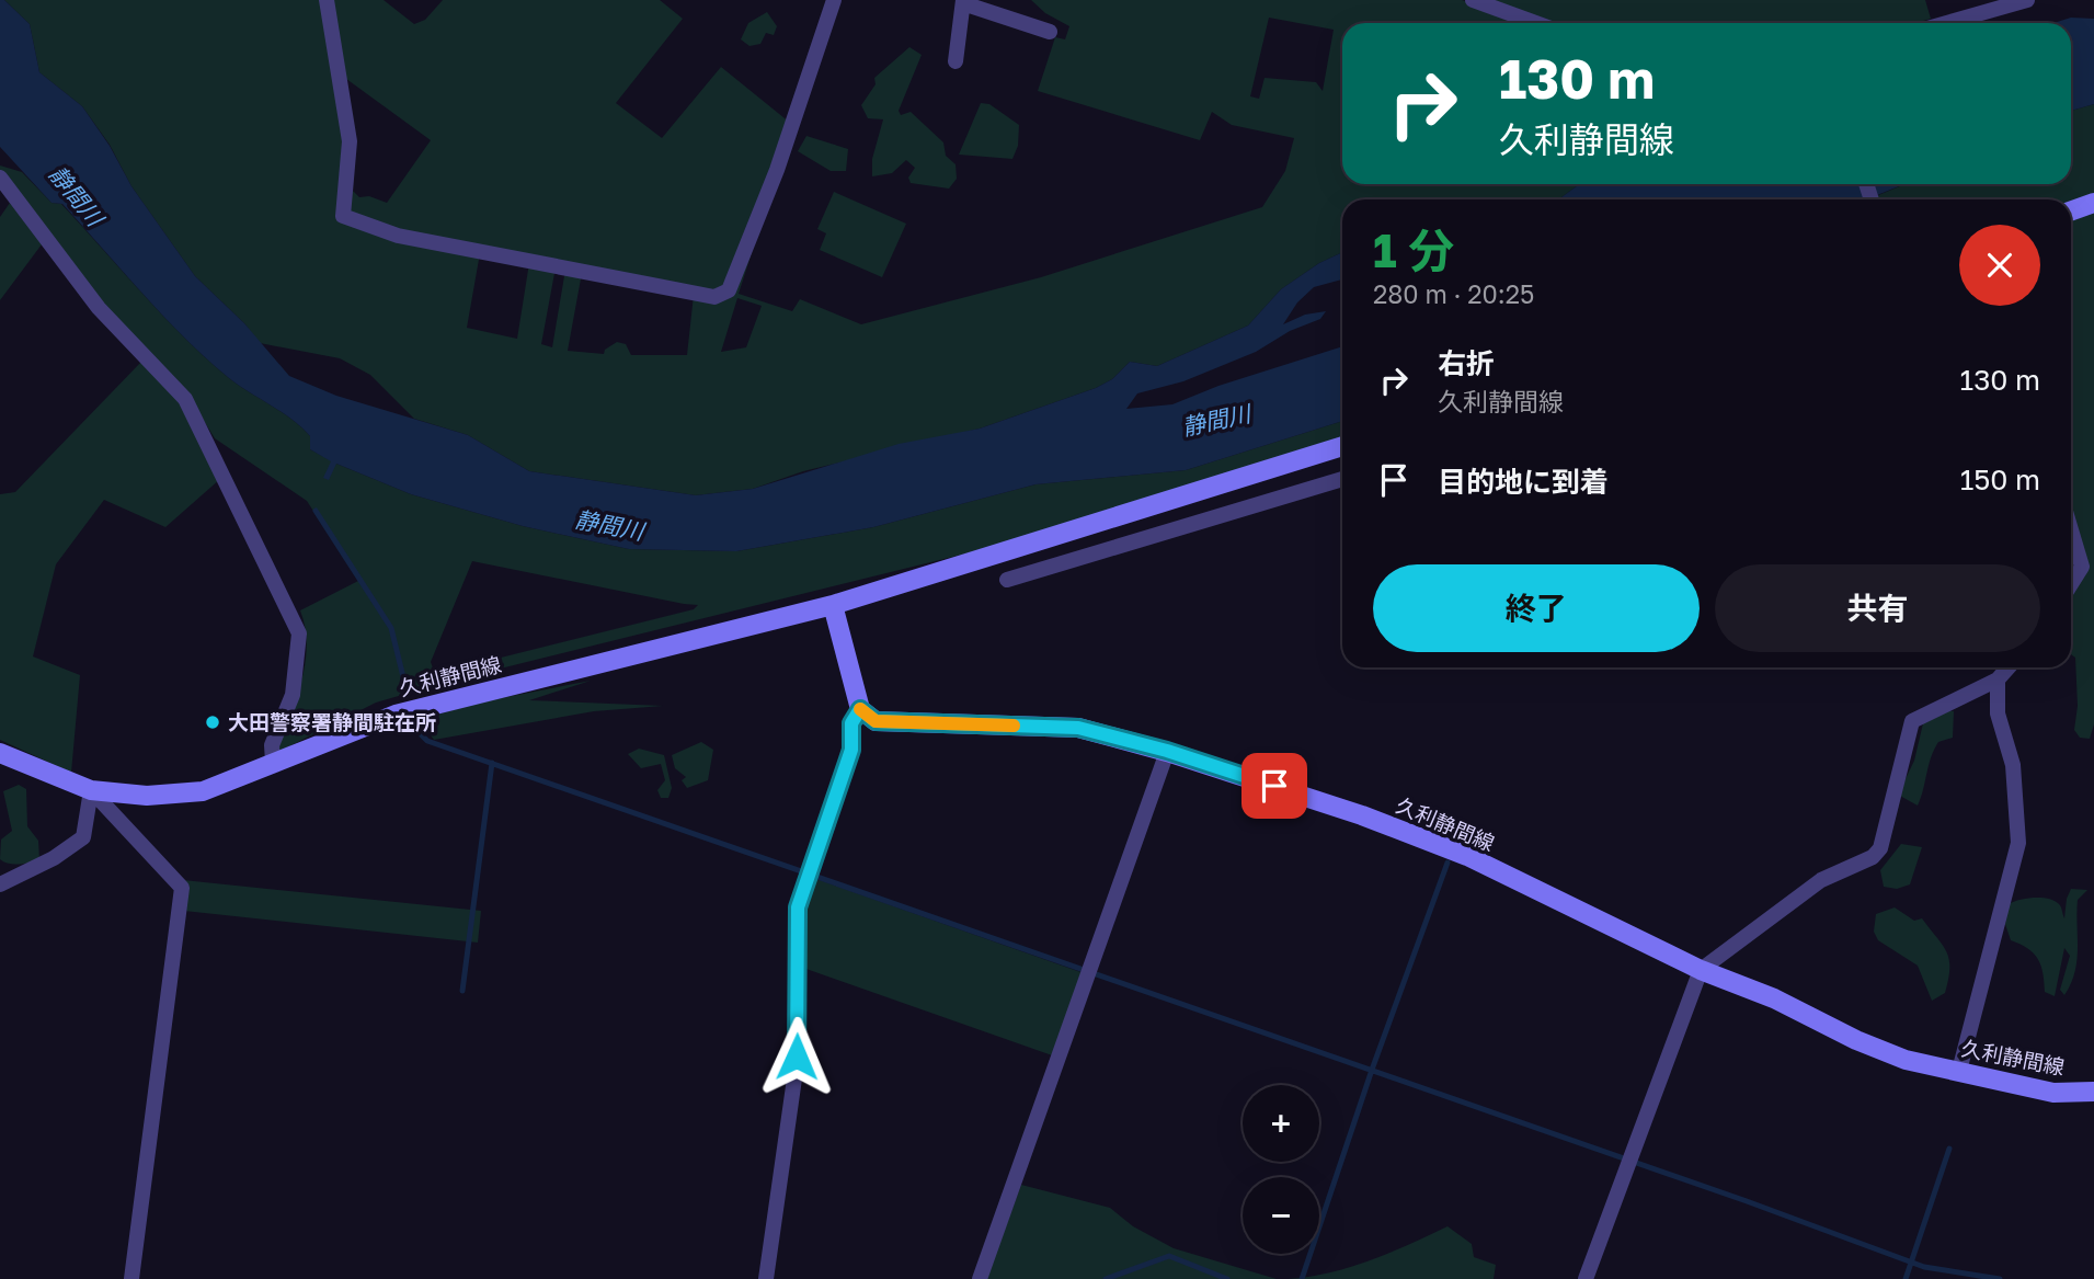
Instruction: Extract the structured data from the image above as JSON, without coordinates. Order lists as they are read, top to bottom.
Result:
{
  "streets": {
    "main road": ["久利静間線"]
  },
  "water": ["静間川"],
  "places": ["大田警察署静間駐在所"],
  "page": {
    "turn": ["130 m", "久利静間線"],
    "heading": ["1 分", "280 m · 20:25"],
    "list": [
      {
        "name": "右折",
        "note": "久利静間線",
        "value": "130 m"
      },
      {
        "name": "目的地に到着",
        "value": "150 m"
      }
    ],
    "buttons": ["終了", "共有"],
    "map_buttons": ["+", "−"]
  }
}
